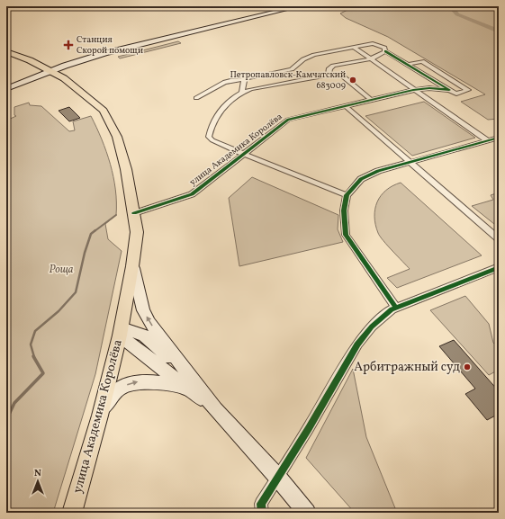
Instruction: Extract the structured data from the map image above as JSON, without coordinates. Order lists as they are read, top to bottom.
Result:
{
  "streets": {
    "main road": ["улица Академика Королёва"]
  },
  "parks": ["Роща"],
  "places": {
    "health": ["Станция Скорой помощи"],
    "other": ["Петропавловск-Камчатский 683009", "Арбитражный суд"]
  },
  "north": "top"
}
